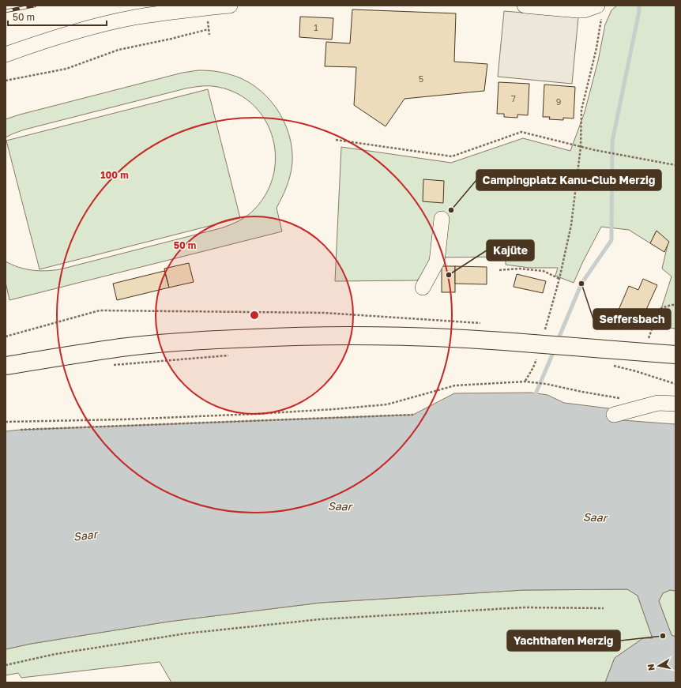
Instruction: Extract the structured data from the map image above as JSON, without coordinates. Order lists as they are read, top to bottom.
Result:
{
  "water": ["Saar"],
  "places": [
    "Campingplatz Kanu-Club Merzig",
    "Kajüte",
    "Seffersbach",
    "Yachthafen Merzig"
  ],
  "house_numbers": [
    "1",
    "5",
    "7",
    "9"
  ],
  "scale_bar": "50 m",
  "north": "left",
  "rings": ["100 m", "50 m"]
}
